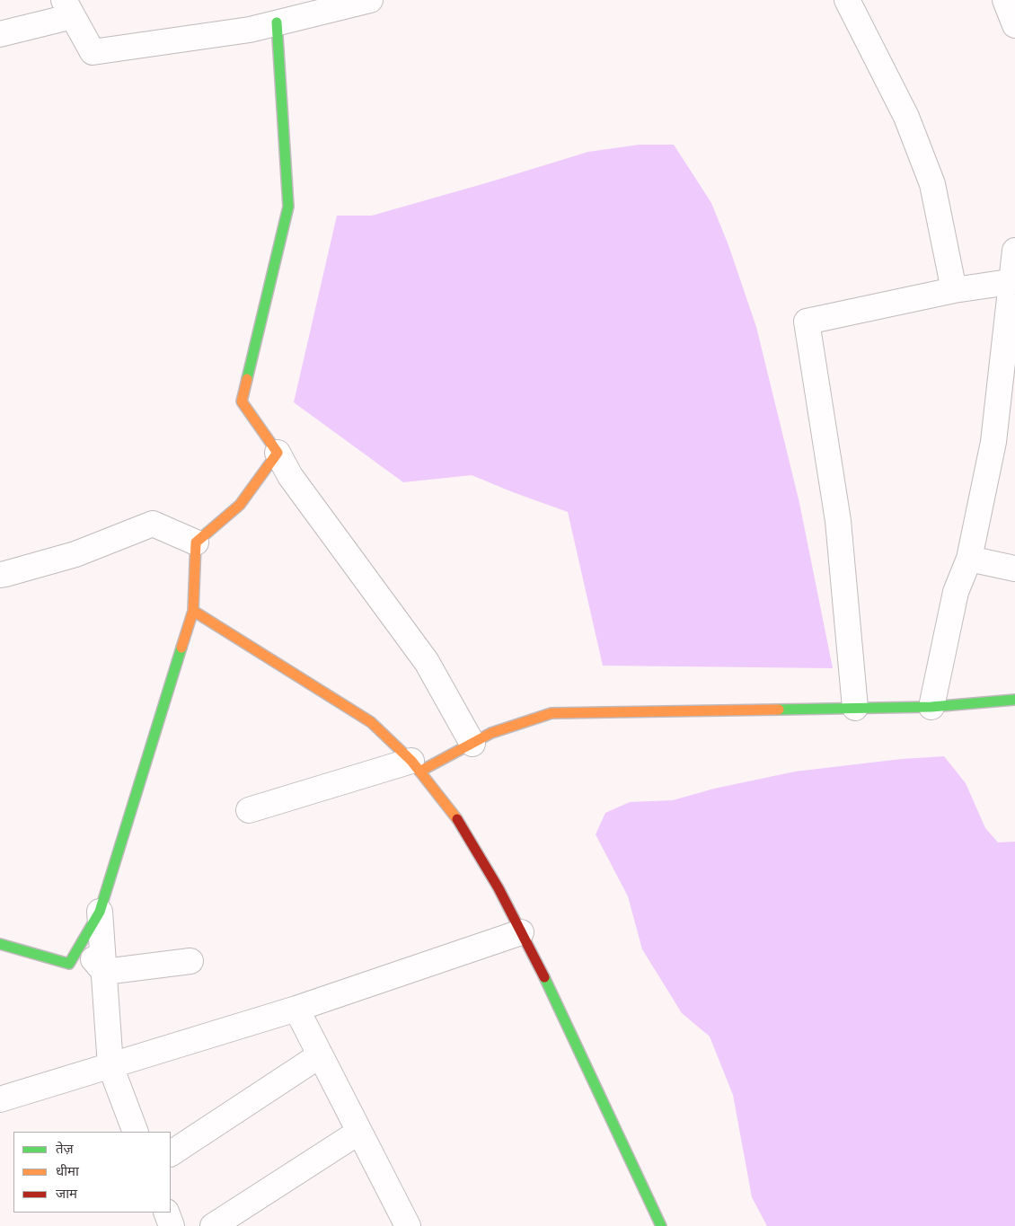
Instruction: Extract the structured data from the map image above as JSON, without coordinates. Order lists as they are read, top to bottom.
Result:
{
  "legend": ["तेज़", "धीमा", "जाम"]
}
